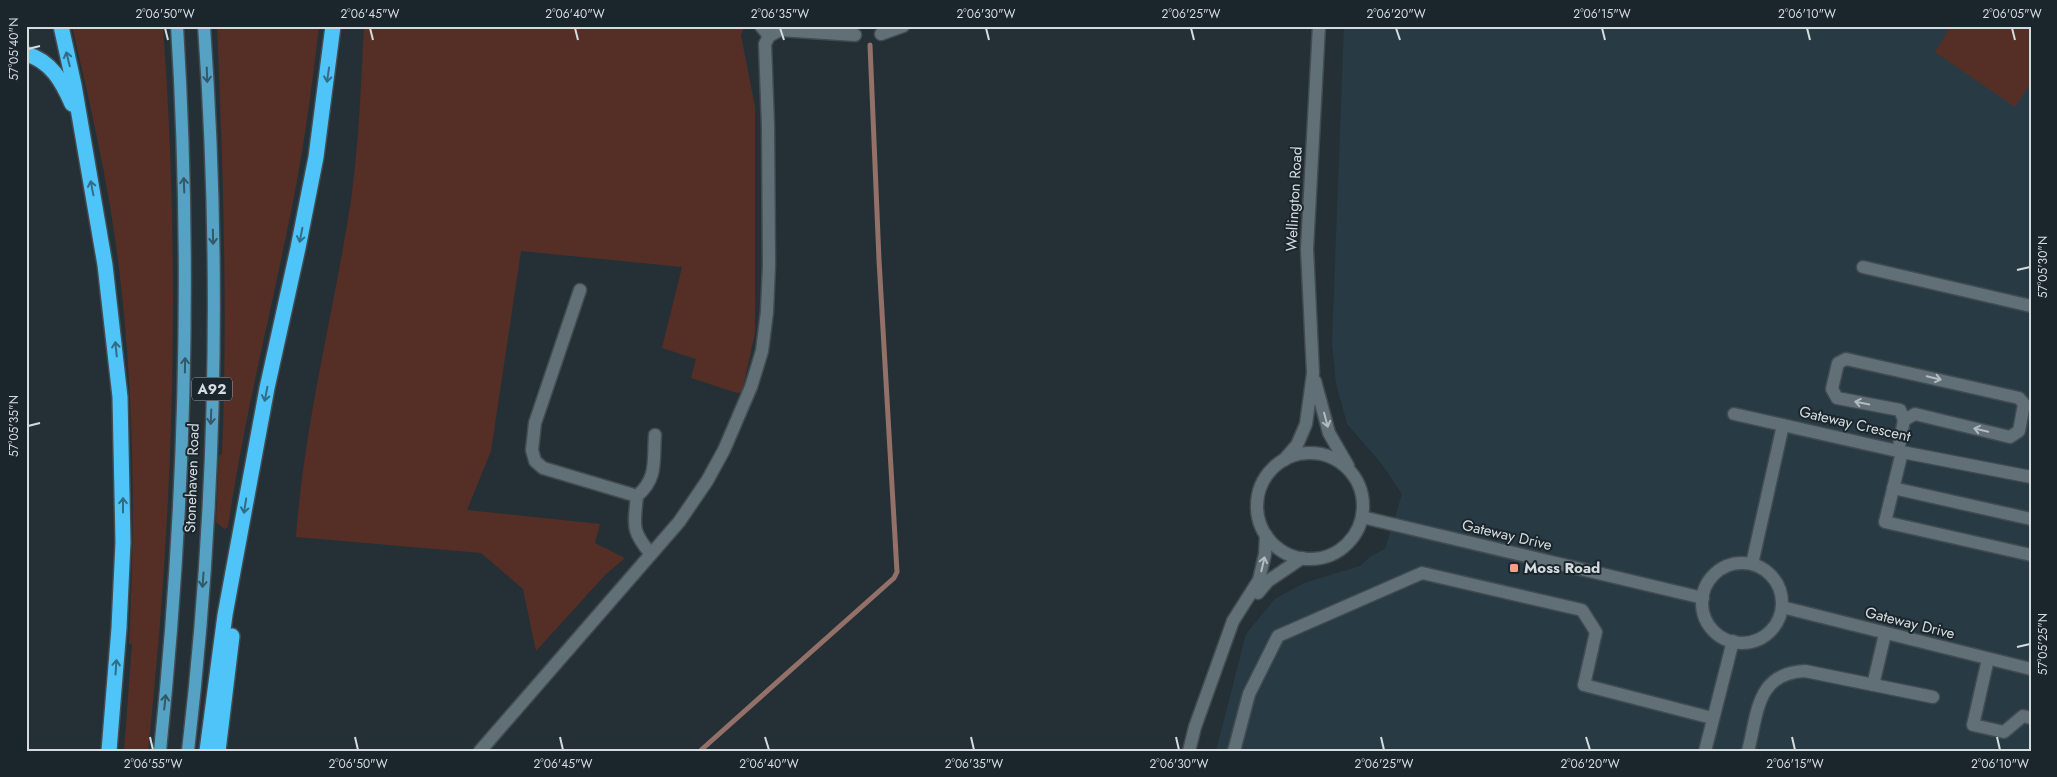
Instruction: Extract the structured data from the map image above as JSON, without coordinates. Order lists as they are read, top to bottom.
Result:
{
  "streets": {
    "main road": ["A92", "Stonehaven Road"],
    "street": ["Wellington Road", "Gateway Crescent", "Gateway Drive"]
  },
  "crossings": [
    ["Wellington Road", "Gateway Drive"],
    ["Gateway Crescent", "Gateway Drive"]
  ],
  "places": {
    "transit": ["Moss Road"]
  },
  "coordinates": [
    "2°06'50\"W",
    "2°06'45\"W",
    "2°06'40\"W",
    "2°06'35\"W",
    "2°06'30\"W",
    "2°06'25\"W",
    "2°06'20\"W",
    "2°06'15\"W",
    "2°06'10\"W",
    "2°06'05\"W",
    "57°05'40\"N",
    "57°05'30\"N",
    "57°05'35\"N",
    "57°05'25\"N",
    "2°06'55\"W"
  ]
}
